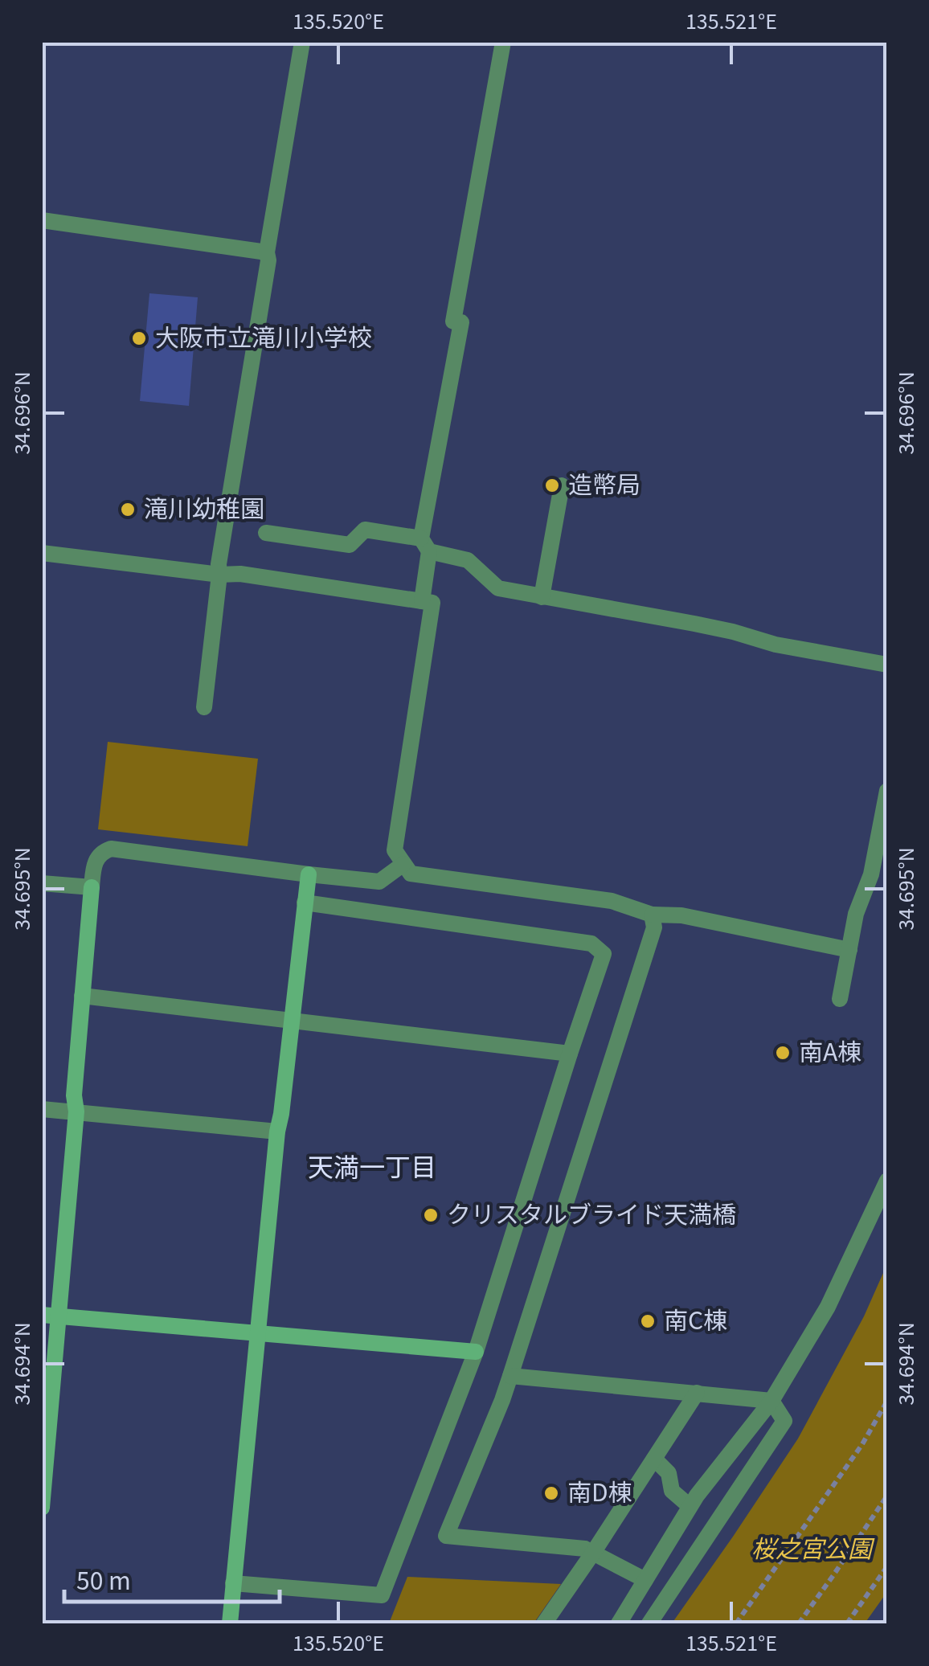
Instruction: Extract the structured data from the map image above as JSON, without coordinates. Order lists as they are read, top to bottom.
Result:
{
  "districts": ["天満一丁目"],
  "parks": ["桜之宮公園"],
  "places": [
    "大阪市立滝川小学校",
    "造幣局",
    "滝川幼稚園",
    "南A棟",
    "クリスタルブライド天満橋",
    "南C棟",
    "南D棟"
  ],
  "scale_bar": "50 m",
  "coordinates": [
    "135.520°E",
    "135.521°E",
    "34.696°N",
    "34.695°N",
    "34.694°N"
  ]
}
